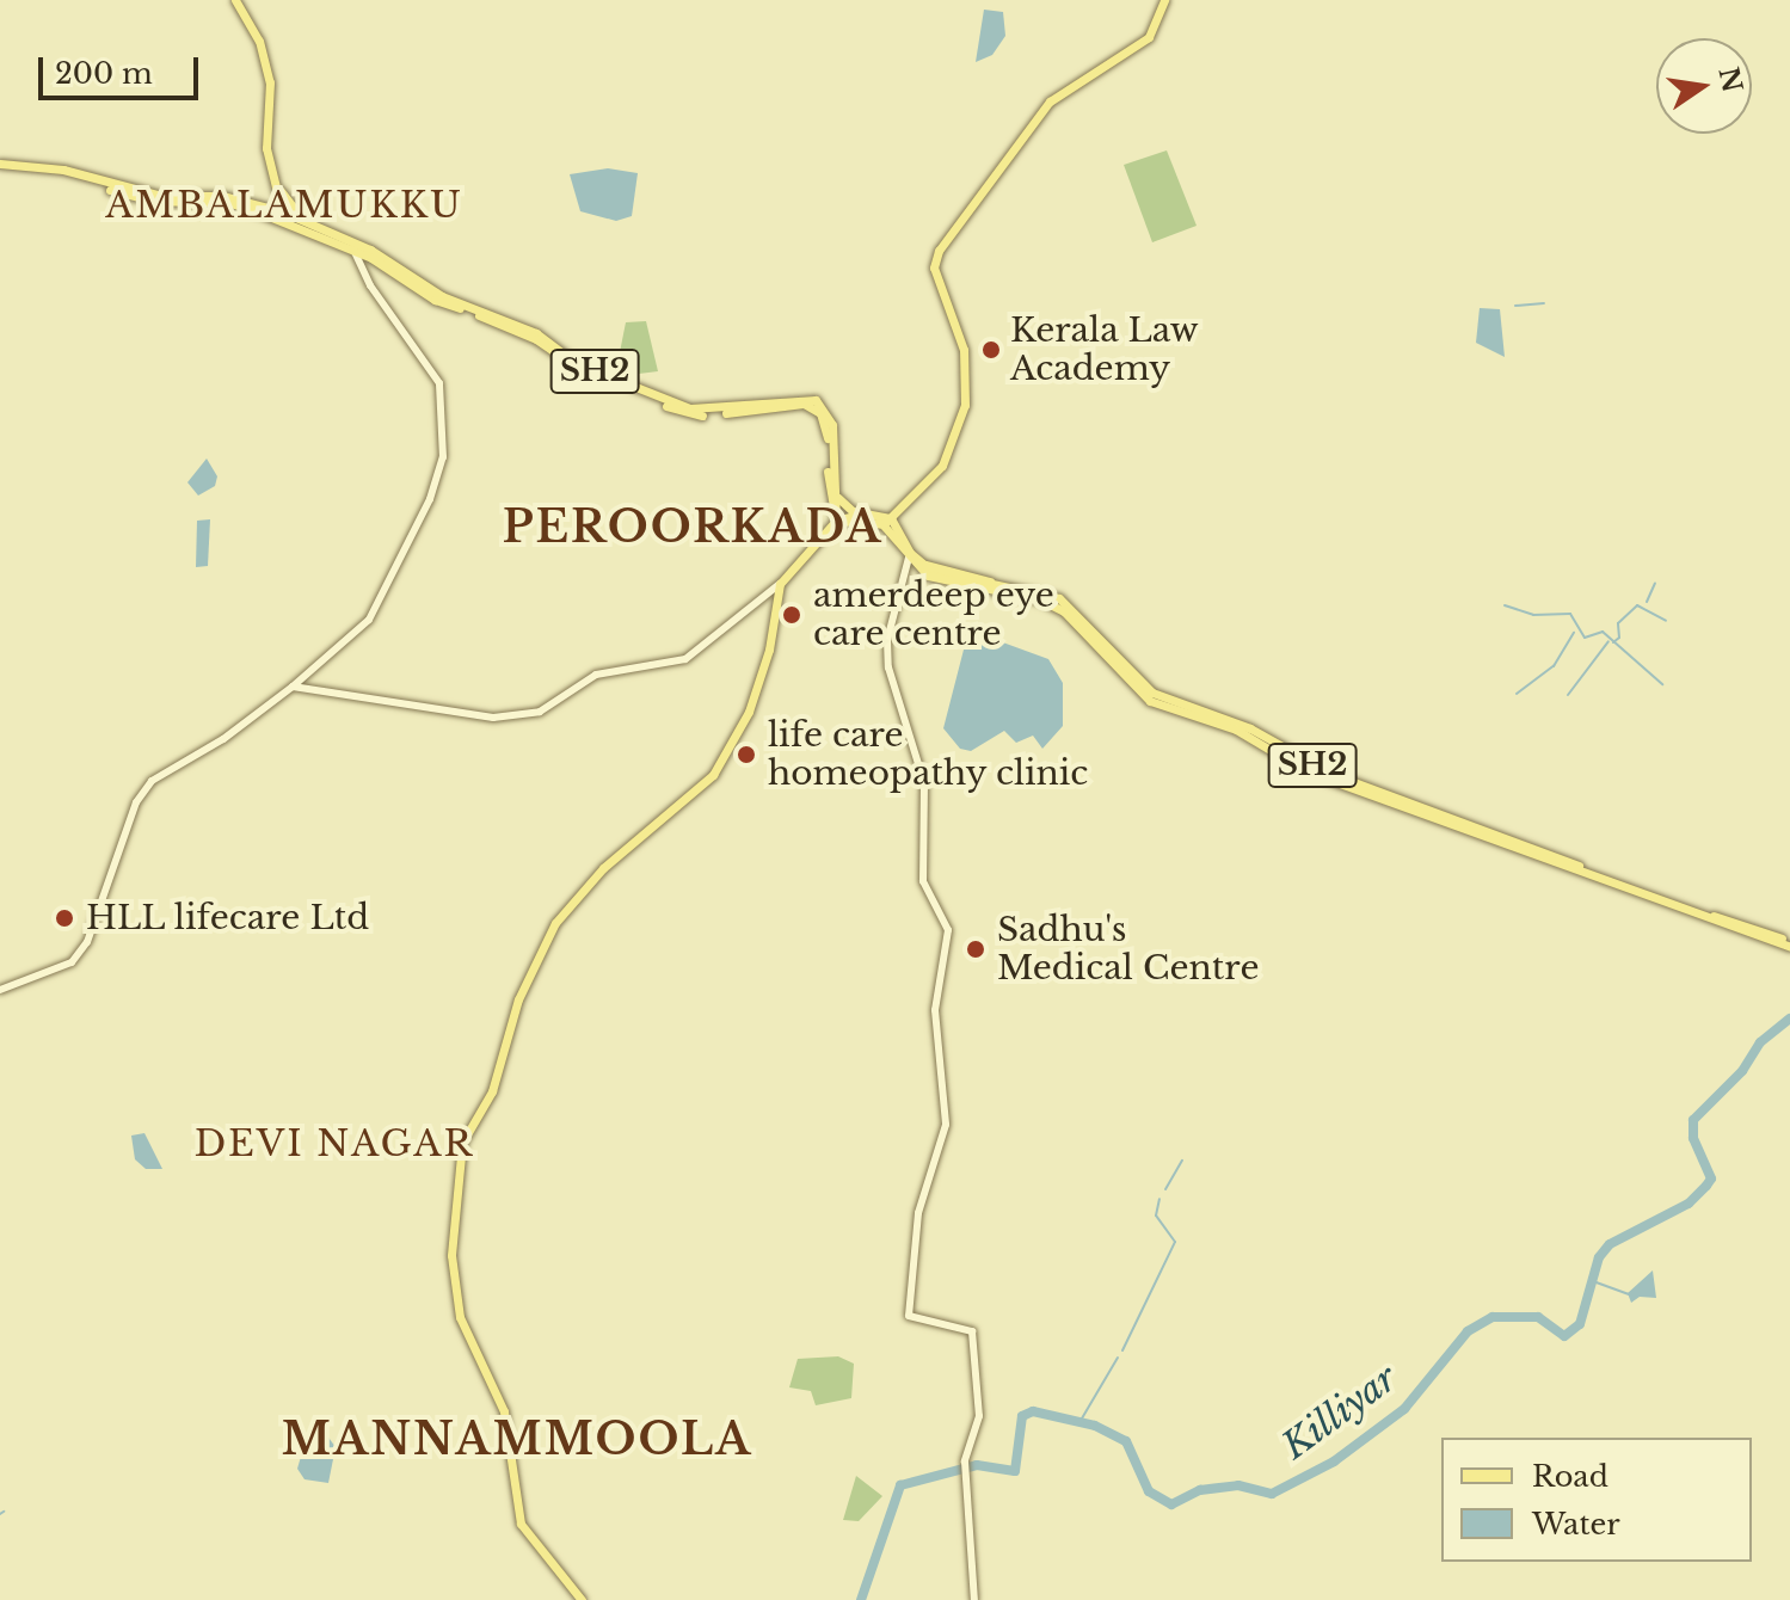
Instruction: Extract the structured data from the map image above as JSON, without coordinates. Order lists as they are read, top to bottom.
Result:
{
  "streets": {
    "main road": ["SH2"]
  },
  "districts": [
    "AMBALAMUKKU",
    "PEROORKADA",
    "DEVI NAGAR",
    "MANNAMMOOLA"
  ],
  "water": ["Killiyar"],
  "places": [
    "Kerala Law Academy",
    "amerdeep eye care centre",
    "life care homeopathy clinic",
    "HLL lifecare Ltd",
    "Sadhu's Medical Centre"
  ],
  "legend": ["Road", "Water"],
  "scale_bar": "200 m",
  "north": "right"
}
